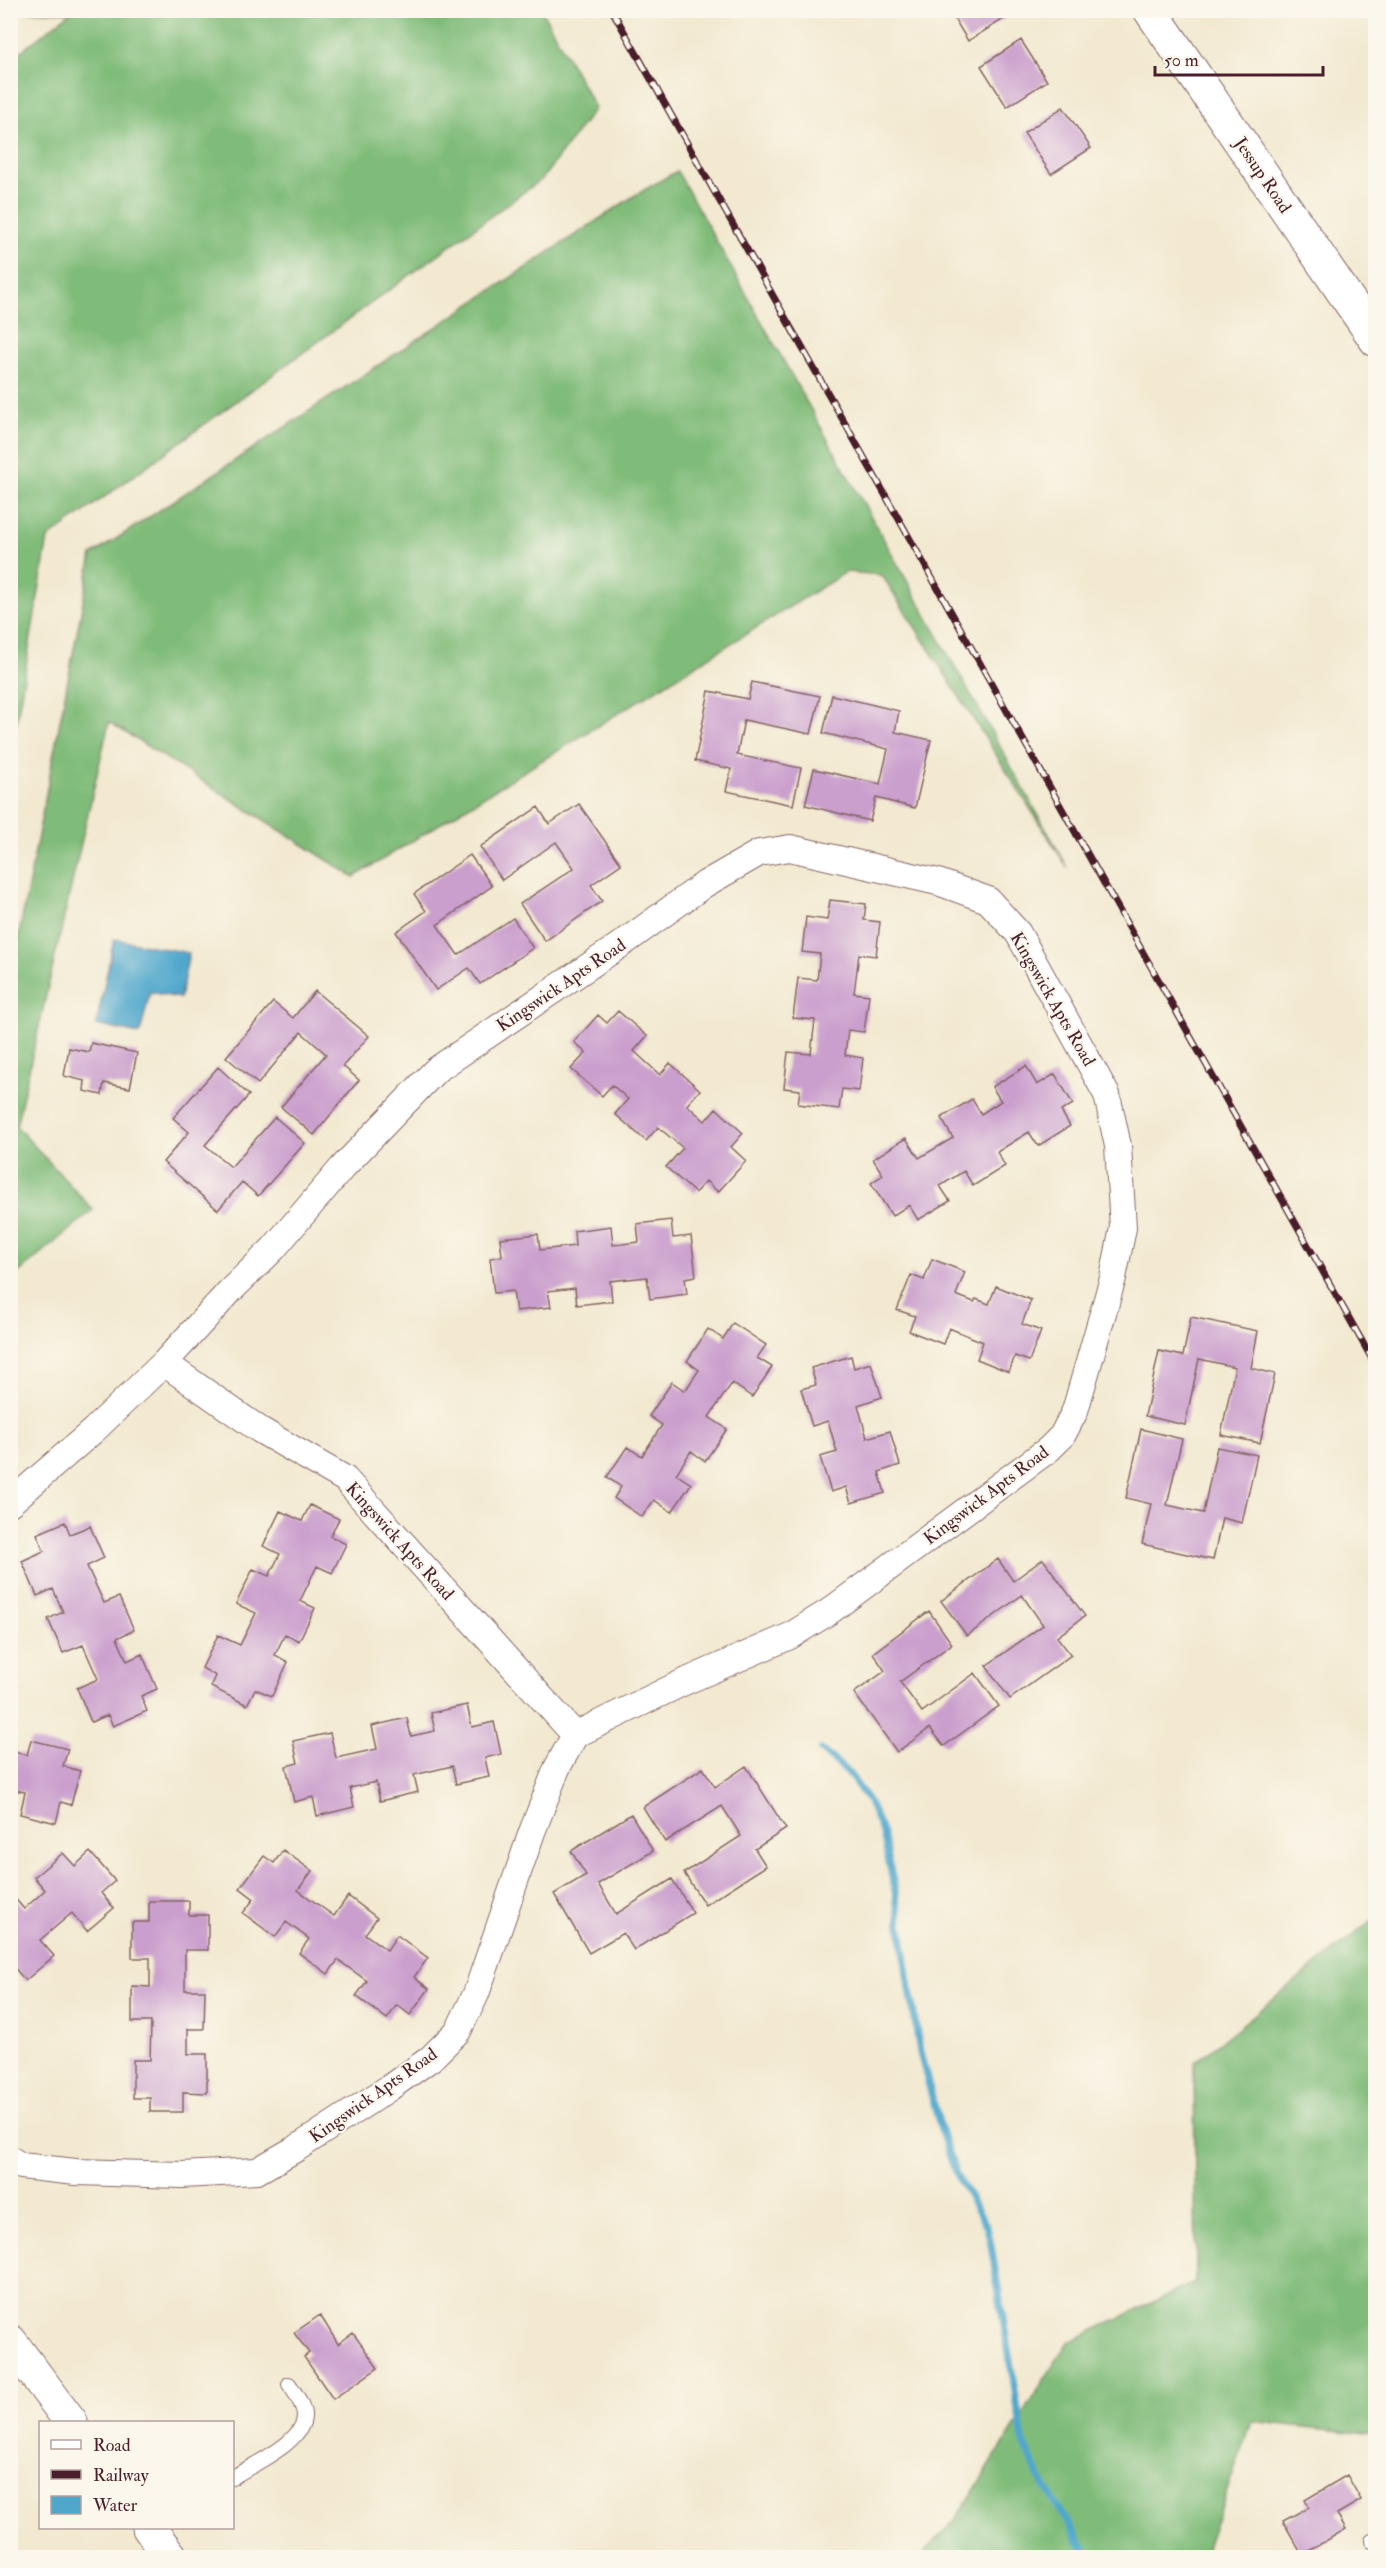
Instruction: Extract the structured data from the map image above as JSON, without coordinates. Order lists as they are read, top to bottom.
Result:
{
  "streets": {
    "street": ["Jessup Road", "Kingswick Apts Road"]
  },
  "legend": ["Road", "Railway", "Water"],
  "scale_bar": "50 m"
}
